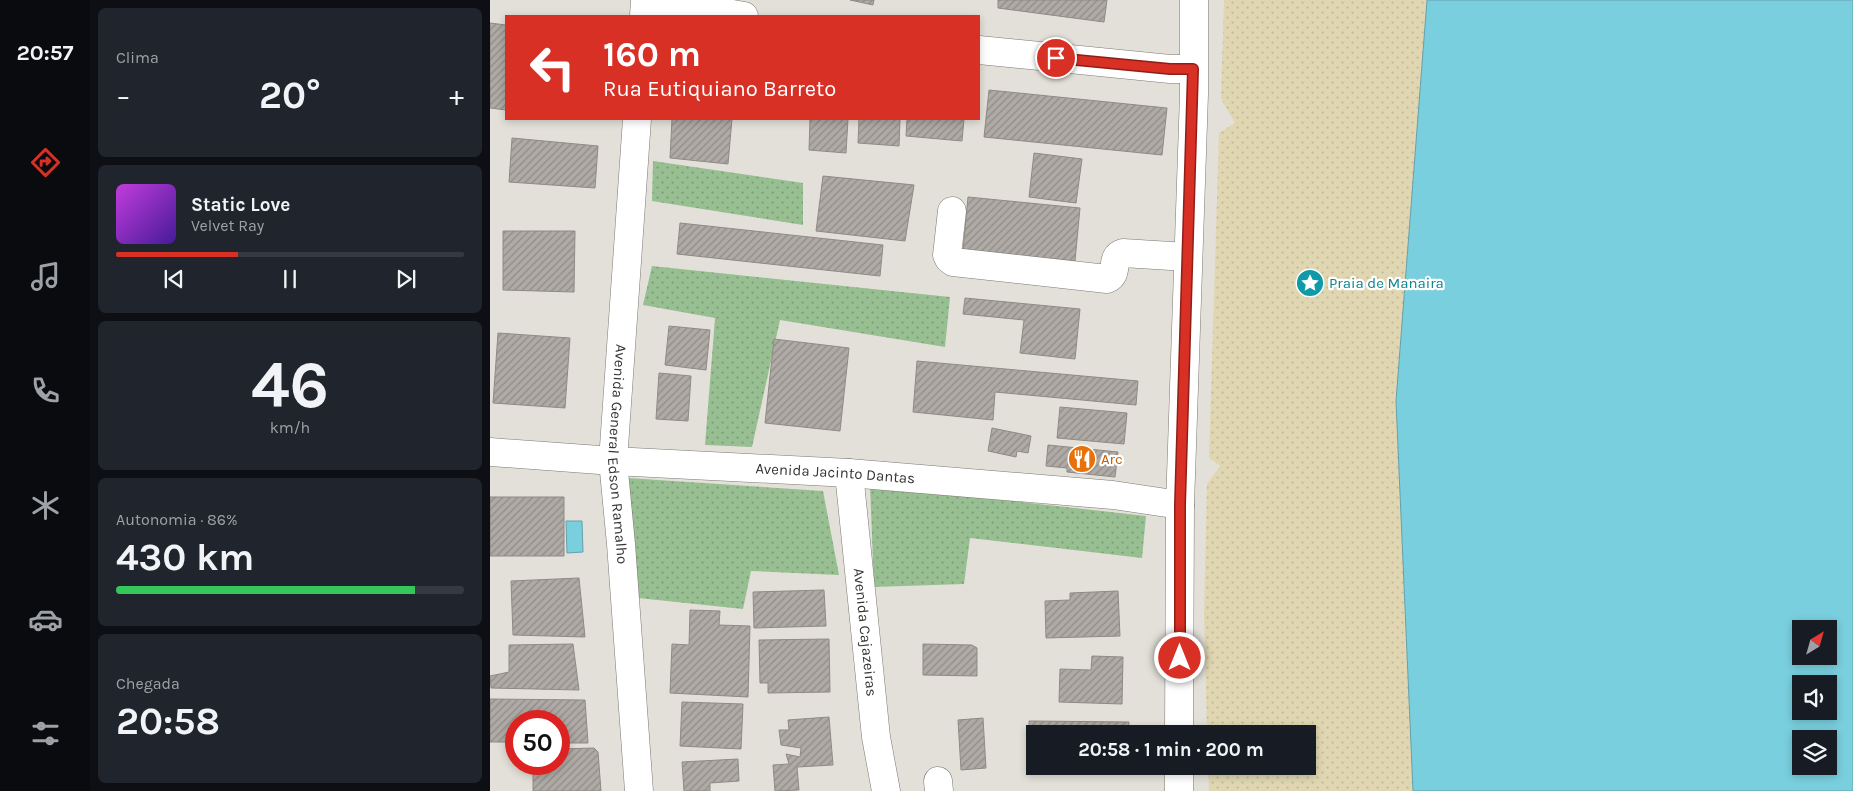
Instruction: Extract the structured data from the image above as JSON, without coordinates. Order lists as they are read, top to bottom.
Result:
{
  "streets": {
    "main road": ["Avenida General Edson Ramalho", "Avenida Jacinto Dantas", "Avenida Cajazeiras"]
  },
  "crossings": [
    ["Avenida General Edson Ramalho", "Avenida Jacinto Dantas"],
    ["Avenida Jacinto Dantas", "Avenida Cajazeiras"]
  ],
  "places": {
    "place": ["Praia de Manaira"],
    "restaurant": ["Arc"]
  },
  "north": "top right",
  "page": {
    "tabs": "20:57",
    "tile": [
      "Clima",
      ["46", "km/h"],
      ["Autonomia · 86%", "430 km"],
      ["Chegada", "20:58"]
    ],
    "turn": ["160 m", "Rua Eutiquiano Barreto"],
    "heat": ["−", "20°", "+"],
    "song": ["Static Love", "Velvet Ray"],
    "limit": "50",
    "trip": "20:58 · 1 min · 200 m"
  }
}
